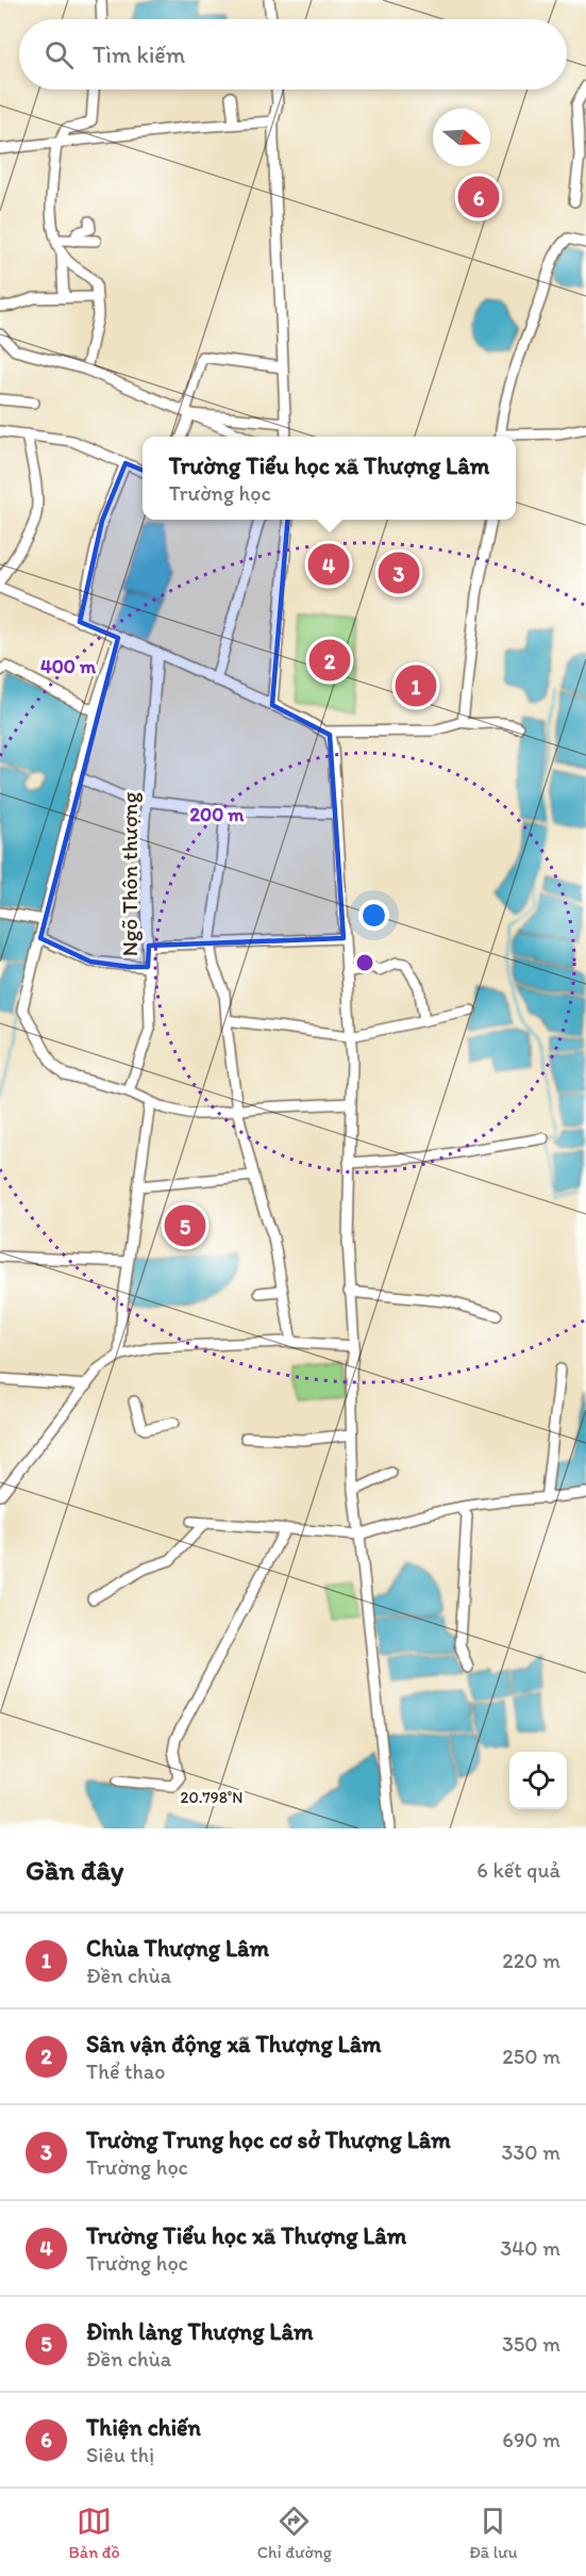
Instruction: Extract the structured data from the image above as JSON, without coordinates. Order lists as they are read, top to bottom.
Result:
{
  "streets": {
    "street": ["Ngõ Thôn thượng"]
  },
  "north": "right",
  "page": {
    "search": "Tìm kiếm",
    "pins": [
      "6",
      "4",
      "3",
      "2",
      "1",
      "5"
    ],
    "popup": ["Trường Tiểu học xã Thượng Lâm", "Trường học"],
    "heading": ["Gần đây", "6 kết quả"],
    "list": [
      {
        "mark": "1",
        "name": "Chùa Thượng Lâm",
        "note": "Đền chùa",
        "value": "220 m"
      },
      {
        "mark": "2",
        "name": "Sân vận động xã Thượng Lâm",
        "note": "Thể thao",
        "value": "250 m"
      },
      {
        "mark": "3",
        "name": "Trường Trung học cơ sở Thượng Lâm",
        "note": "Trường học",
        "value": "330 m"
      },
      {
        "mark": "4",
        "name": "Trường Tiểu học xã Thượng Lâm",
        "note": "Trường học",
        "value": "340 m"
      },
      {
        "mark": "5",
        "name": "Đình làng Thượng Lâm",
        "note": "Đền chùa",
        "value": "350 m"
      },
      {
        "mark": "6",
        "name": "Thiện chiến",
        "note": "Siêu thị",
        "value": "690 m"
      }
    ],
    "nav": ["Bản đồ", "Chỉ đường", "Đã lưu"]
  },
  "coordinates": ["20.798°N"],
  "rings": ["400 m", "200 m"]
}
